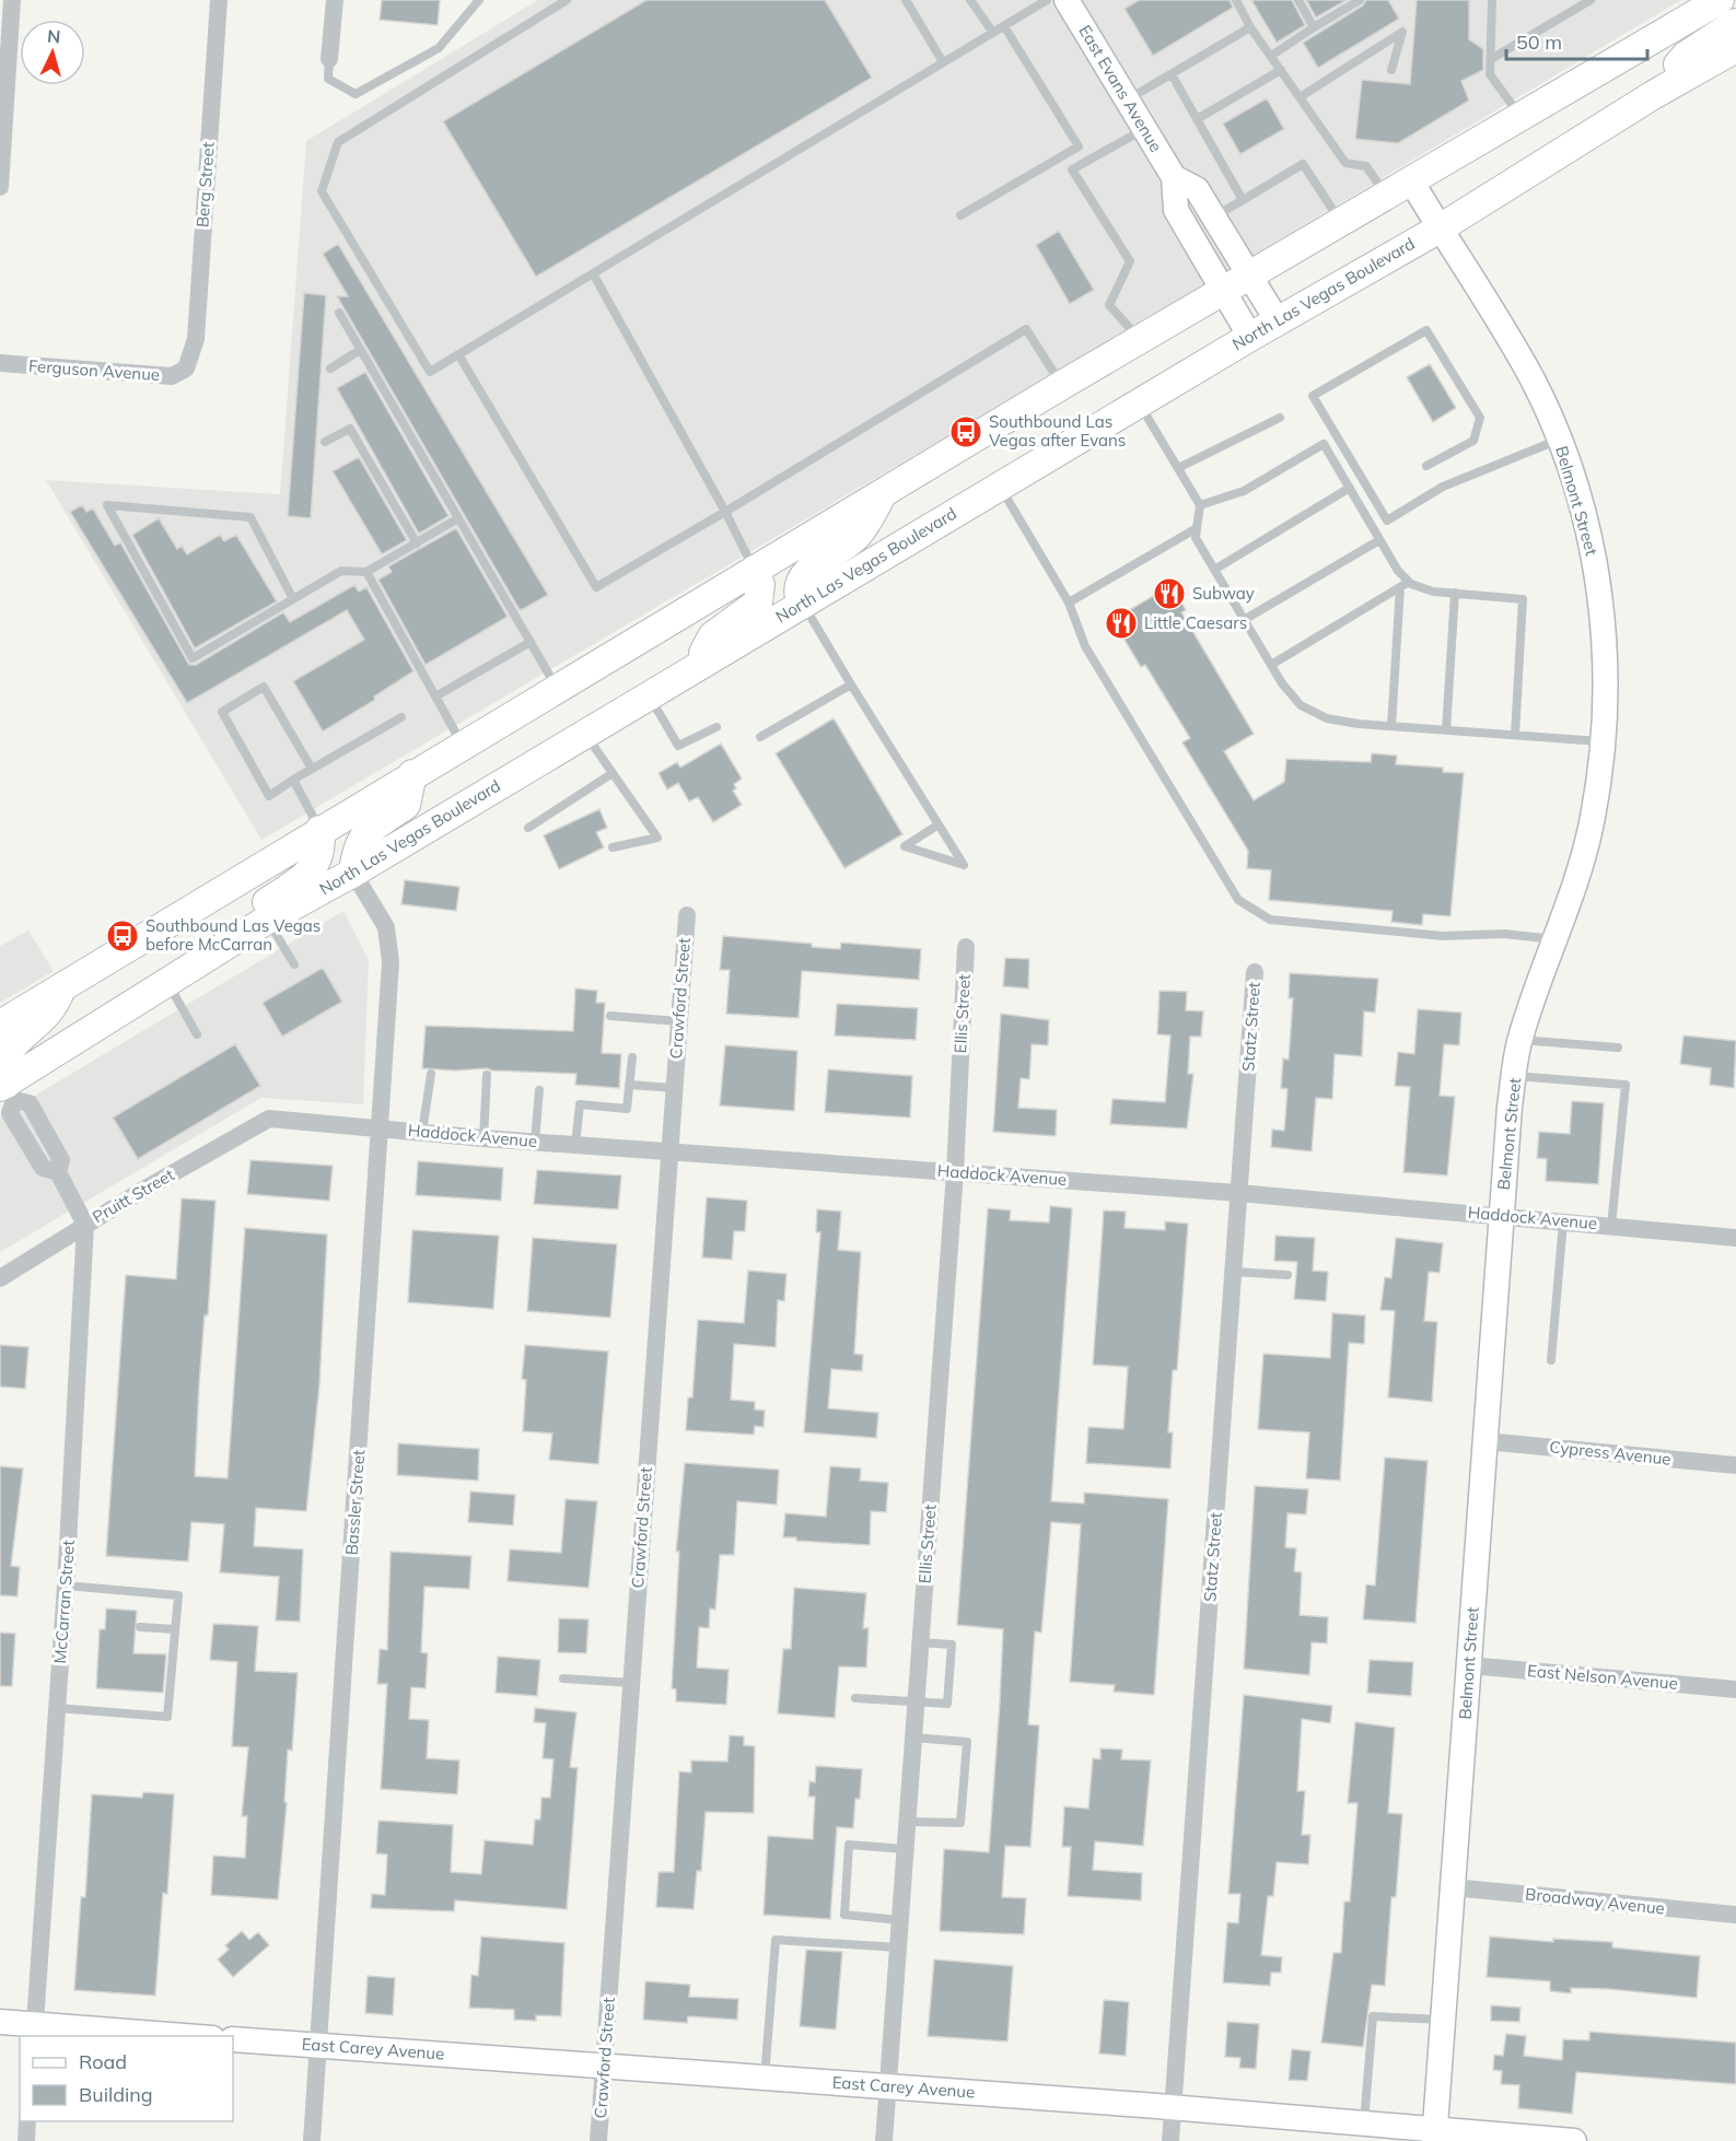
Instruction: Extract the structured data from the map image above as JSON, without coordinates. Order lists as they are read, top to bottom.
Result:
{
  "streets": {
    "main road": ["North Las Vegas Boulevard"],
    "street": [
      "East Evans Avenue",
      "Berg Street",
      "Ferguson Avenue",
      "Belmont Street",
      "Crawford Street",
      "Ellis Street",
      "Statz Street",
      "Haddock Avenue",
      "Pruitt Street",
      "Cypress Avenue",
      "Bassler Street",
      "McCarran Street",
      "East Nelson Avenue",
      "Broadway Avenue",
      "East Carey Avenue"
    ]
  },
  "crossings": [
    ["East Evans Avenue", "North Las Vegas Boulevard"],
    ["Berg Street", "Ferguson Avenue"],
    ["North Las Vegas Boulevard", "Belmont Street"],
    ["North Las Vegas Boulevard", "Bassler Street"],
    ["Belmont Street", "Haddock Avenue"],
    ["Belmont Street", "Cypress Avenue"],
    ["Belmont Street", "East Nelson Avenue"],
    ["Belmont Street", "Broadway Avenue"],
    ["Belmont Street", "East Carey Avenue"],
    ["Crawford Street", "Haddock Avenue"],
    ["Crawford Street", "East Carey Avenue"],
    ["Ellis Street", "Haddock Avenue"],
    ["Ellis Street", "East Carey Avenue"],
    ["Statz Street", "Haddock Avenue"],
    ["Statz Street", "East Carey Avenue"],
    ["Haddock Avenue", "Pruitt Street"],
    ["Haddock Avenue", "Bassler Street"],
    ["Pruitt Street", "McCarran Street"],
    ["Bassler Street", "East Carey Avenue"]
  ],
  "places": {
    "bus stop": ["Southbound Las Vegas after Evans", "Southbound Las Vegas before McCarran"],
    "restaurant": ["Subway", "Little Caesars"]
  },
  "legend": ["Road", "Building"],
  "scale_bar": "50 m",
  "north": "top"
}
